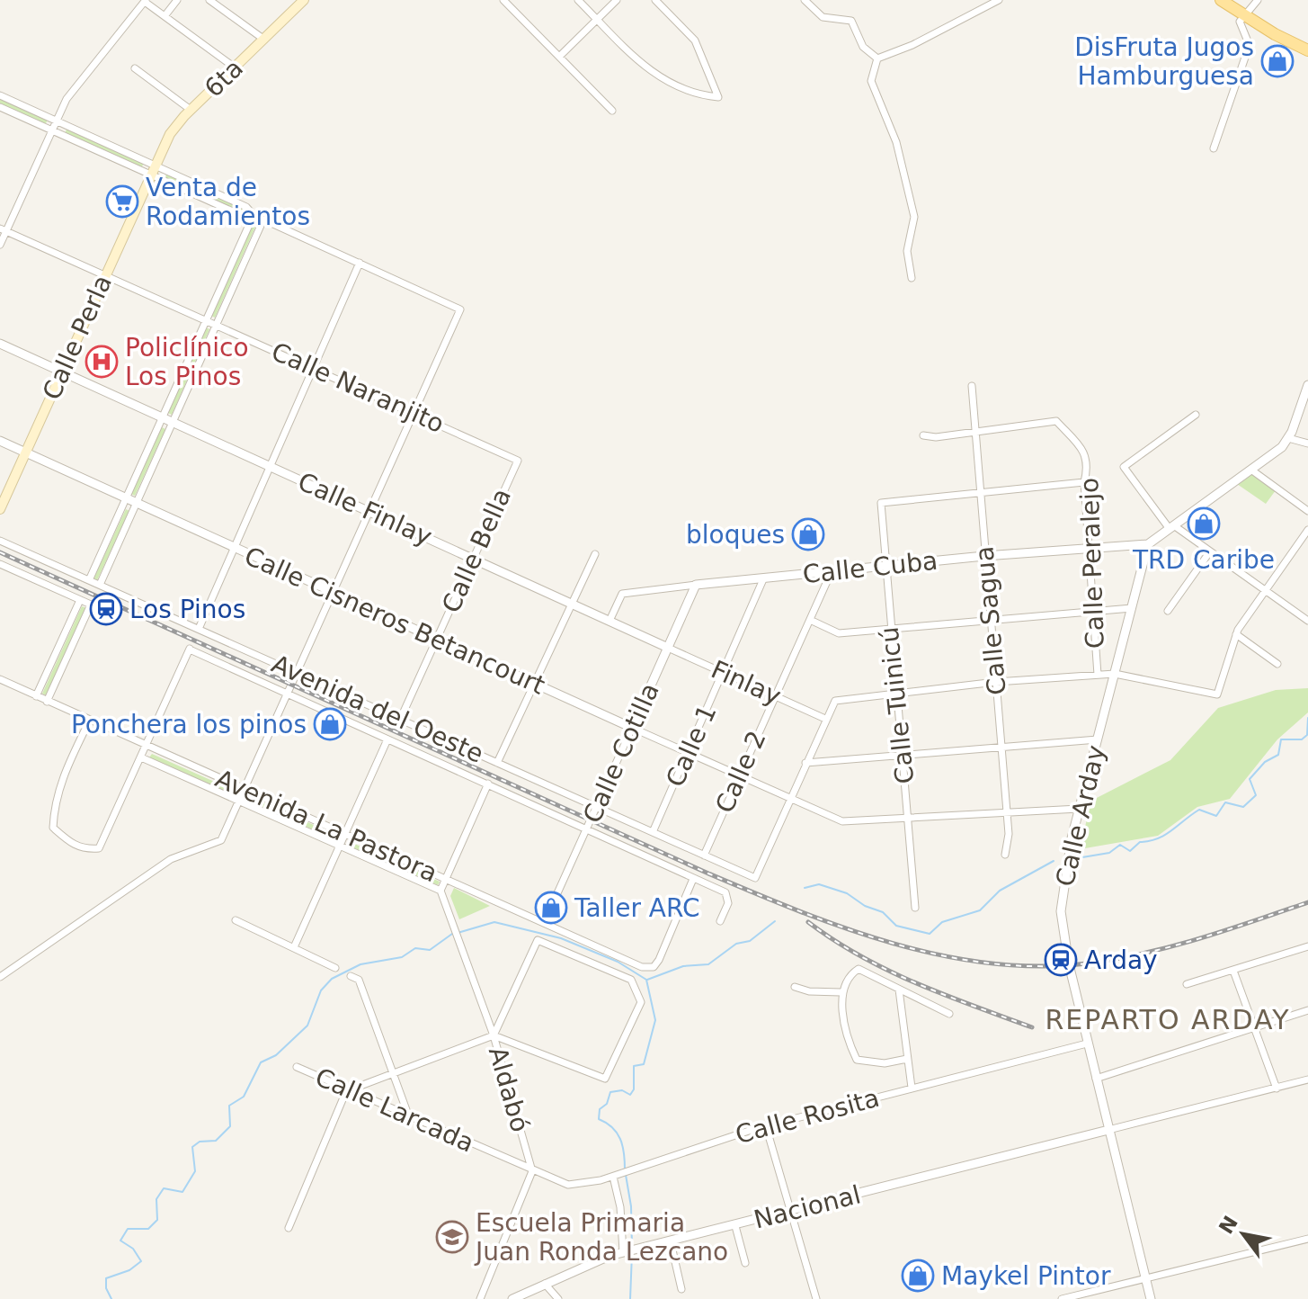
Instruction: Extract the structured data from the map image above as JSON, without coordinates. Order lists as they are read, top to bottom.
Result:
{
  "streets": {
    "main road": ["6ta", "Calle Perla"],
    "street": [
      "Calle Naranjito",
      "Calle Finlay",
      "Calle Bella",
      "Calle Peralejo",
      "Calle Cuba",
      "Calle Cisneros Betancourt",
      "Calle Sagua",
      "Finlay",
      "Calle Tuinicú",
      "Avenida del Oeste",
      "Calle 1",
      "Calle Cotilla",
      "Calle 2",
      "Calle Arday",
      "Avenida La Pastora",
      "Aldabó",
      "Calle Larcada",
      "Calle Rosita",
      "Nacional"
    ]
  },
  "crossings": [
    ["6ta", "Calle Perla"],
    ["Calle Perla", "Calle Naranjito"],
    ["Calle Perla", "Calle Finlay"],
    ["Calle Perla", "Calle Cisneros Betancourt"],
    ["Calle Naranjito", "Calle Bella"],
    ["Calle Finlay", "Calle Bella"],
    ["Calle Finlay", "Calle Cuba"],
    ["Calle Finlay", "Finlay"],
    ["Calle Finlay", "Calle Cotilla"],
    ["Calle Bella", "Calle Cisneros Betancourt"],
    ["Calle Bella", "Avenida del Oeste"],
    ["Calle Peralejo", "Calle Cuba"],
    ["Calle Peralejo", "Calle Sagua"],
    ["Calle Cuba", "Calle Sagua"],
    ["Calle Cuba", "Calle Tuinicú"],
    ["Calle Cuba", "Calle 1"],
    ["Calle Cuba", "Calle Cotilla"],
    ["Calle Cuba", "Calle 2"],
    ["Calle Cuba", "Calle Arday"],
    ["Calle Cisneros Betancourt", "Calle Sagua"],
    ["Calle Cisneros Betancourt", "Calle Tuinicú"],
    ["Calle Cisneros Betancourt", "Avenida del Oeste"],
    ["Calle Cisneros Betancourt", "Calle 1"],
    ["Calle Cisneros Betancourt", "Calle Cotilla"],
    ["Calle Cisneros Betancourt", "Calle 2"],
    ["Calle Cisneros Betancourt", "Calle Arday"],
    ["Calle Sagua", "Calle Tuinicú"],
    ["Finlay", "Calle 1"],
    ["Finlay", "Calle Cotilla"],
    ["Finlay", "Calle 2"],
    ["Avenida del Oeste", "Calle 1"],
    ["Avenida del Oeste", "Calle Cotilla"],
    ["Avenida del Oeste", "Calle 2"],
    ["Avenida del Oeste", "Avenida La Pastora"],
    ["Calle Cotilla", "Avenida La Pastora"],
    ["Calle Arday", "Calle Rosita"],
    ["Calle Arday", "Nacional"],
    ["Avenida La Pastora", "Aldabó"],
    ["Aldabó", "Calle Larcada"],
    ["Aldabó", "Calle Rosita"],
    ["Calle Larcada", "Calle Rosita"]
  ],
  "districts": ["REPARTO ARDAY"],
  "places": {
    "shop": [
      "DisFruta Jugos Hamburguesa",
      "TRD Caribe",
      "bloques",
      "Ponchera los pinos",
      "Taller ARC",
      "Maykel Pintor"
    ],
    "supermarket": ["Venta de Rodamientos"],
    "hospital": ["Policlínico Los Pinos"],
    "station": ["Los Pinos", "Arday"],
    "school or university": ["Escuela Primaria Juan Ronda Lezcano"]
  },
  "north": "top left"
}
